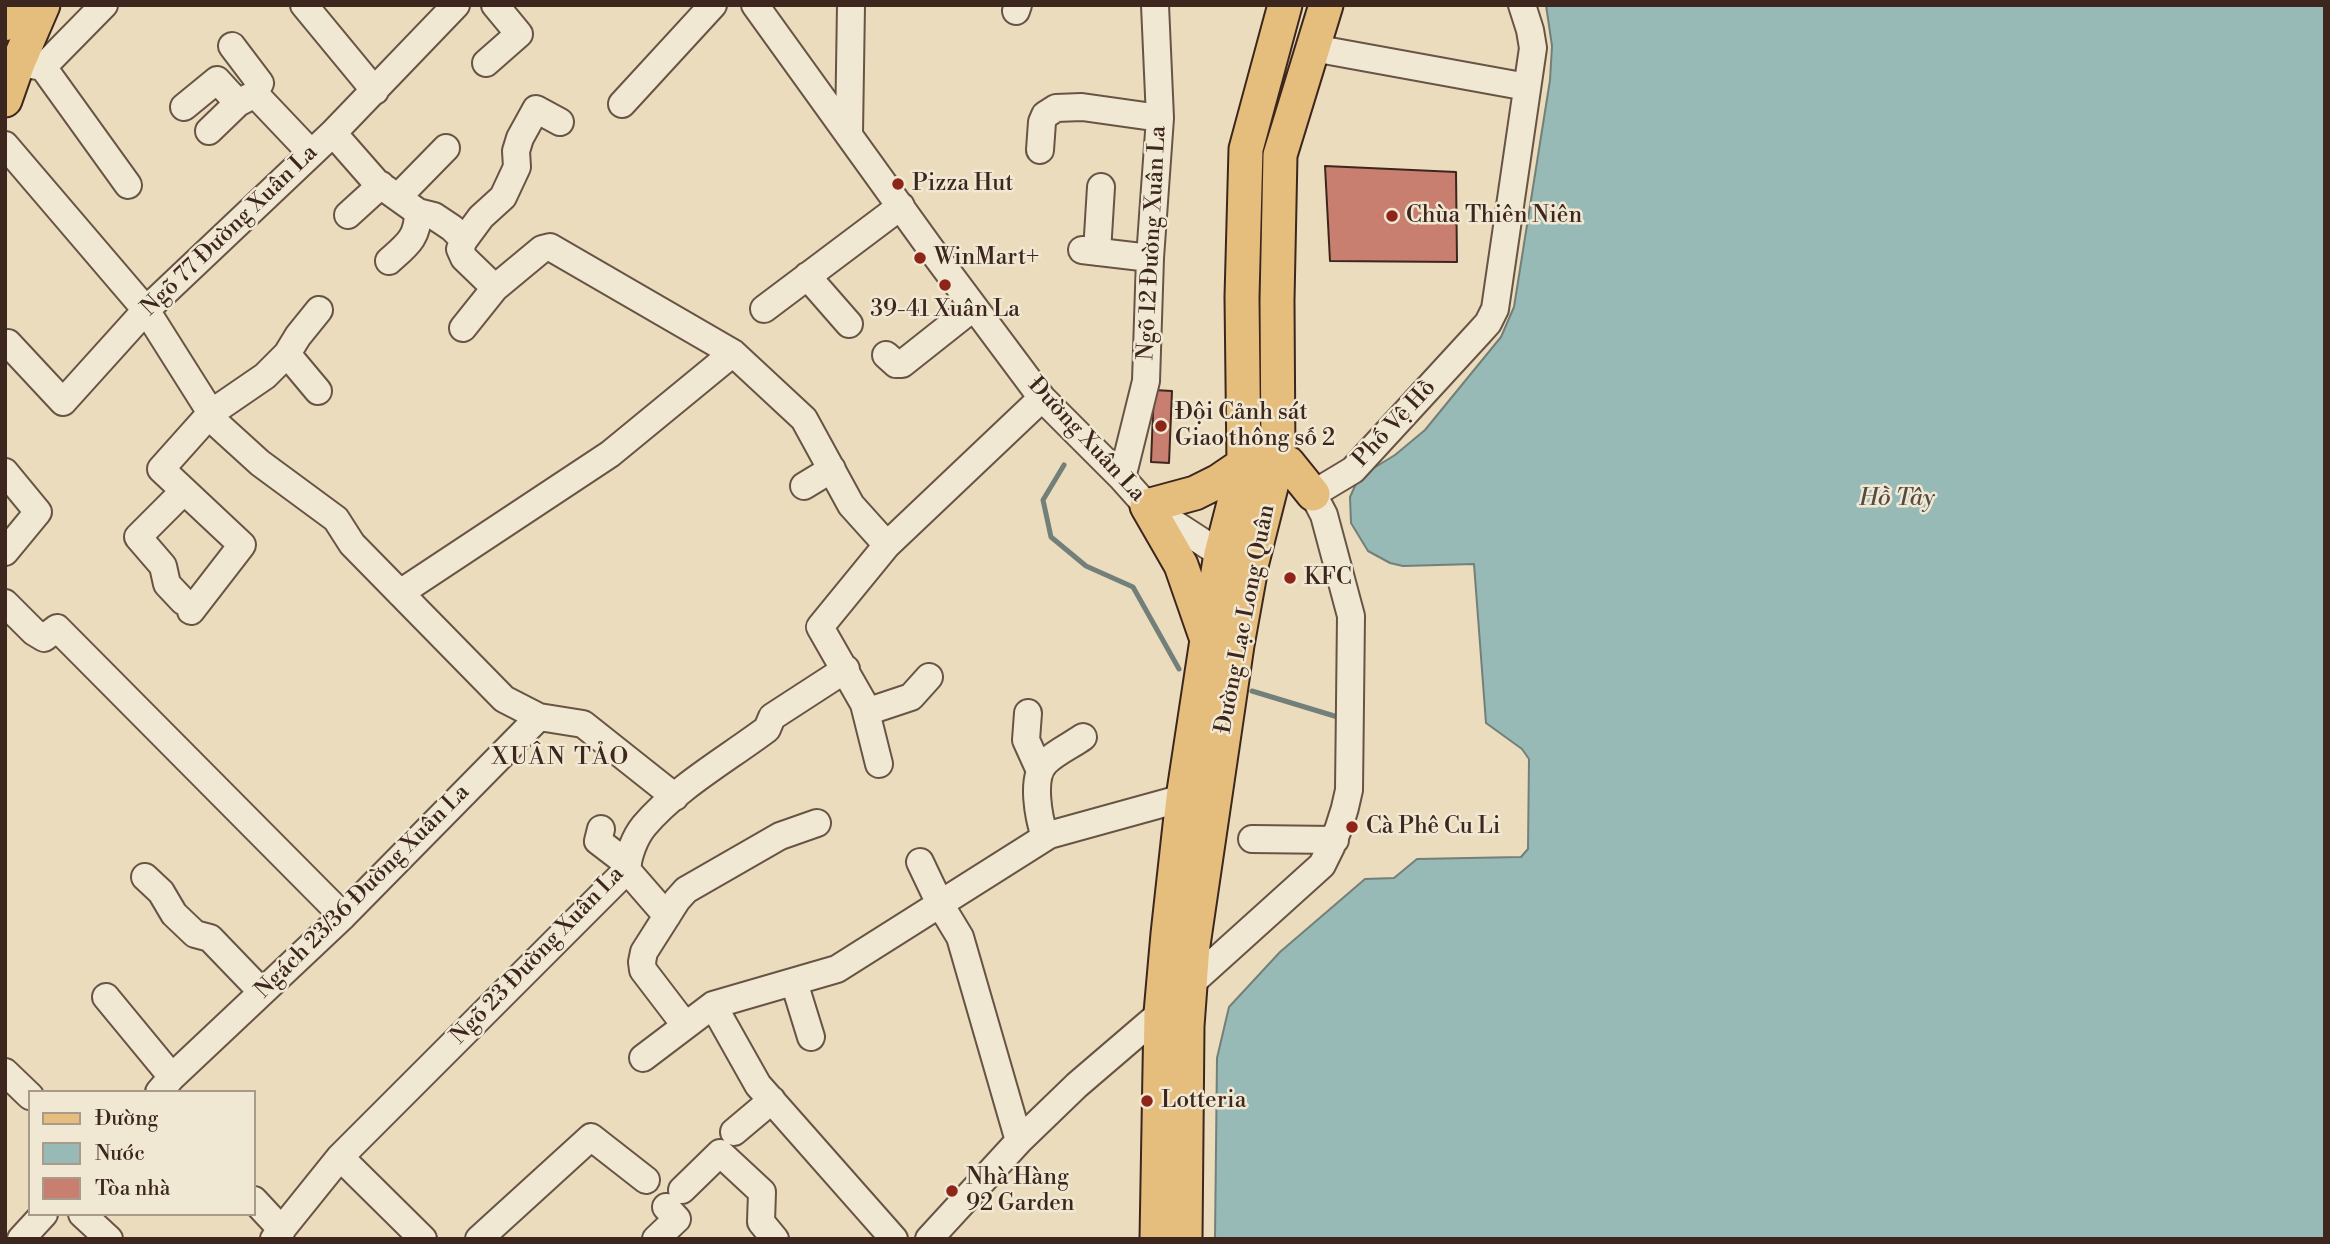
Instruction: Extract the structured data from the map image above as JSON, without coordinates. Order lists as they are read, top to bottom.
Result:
{
  "streets": {
    "main road": ["Đường Lạc Long Quân"],
    "street": [
      "Ngõ 77 Đường Xuân La",
      "Ngõ 12 Đường Xuân La",
      "Phố Vệ Hồ",
      "Đường Xuân La",
      "Ngách 23/36 Đường Xuân La",
      "Ngõ 23 Đường Xuân La"
    ]
  },
  "crossings": [
    ["Ngõ 12 Đường Xuân La", "Đường Xuân La"],
    ["Đường Xuân La", "Đường Lạc Long Quân"]
  ],
  "districts": ["XUÂN TẢO"],
  "water": ["Hồ Tây"],
  "places": [
    "Pizza Hut",
    "Chùa Thiên Niên",
    "WinMart+",
    "39-41 Xuân La",
    "Đội Cảnh sát Giao thông số 2",
    "KFC",
    "Cà Phê Cu Li",
    "Lotteria",
    "Nhà Hàng 92 Garden"
  ],
  "legend": ["Đường", "Nước", "Tòa nhà"]
}
